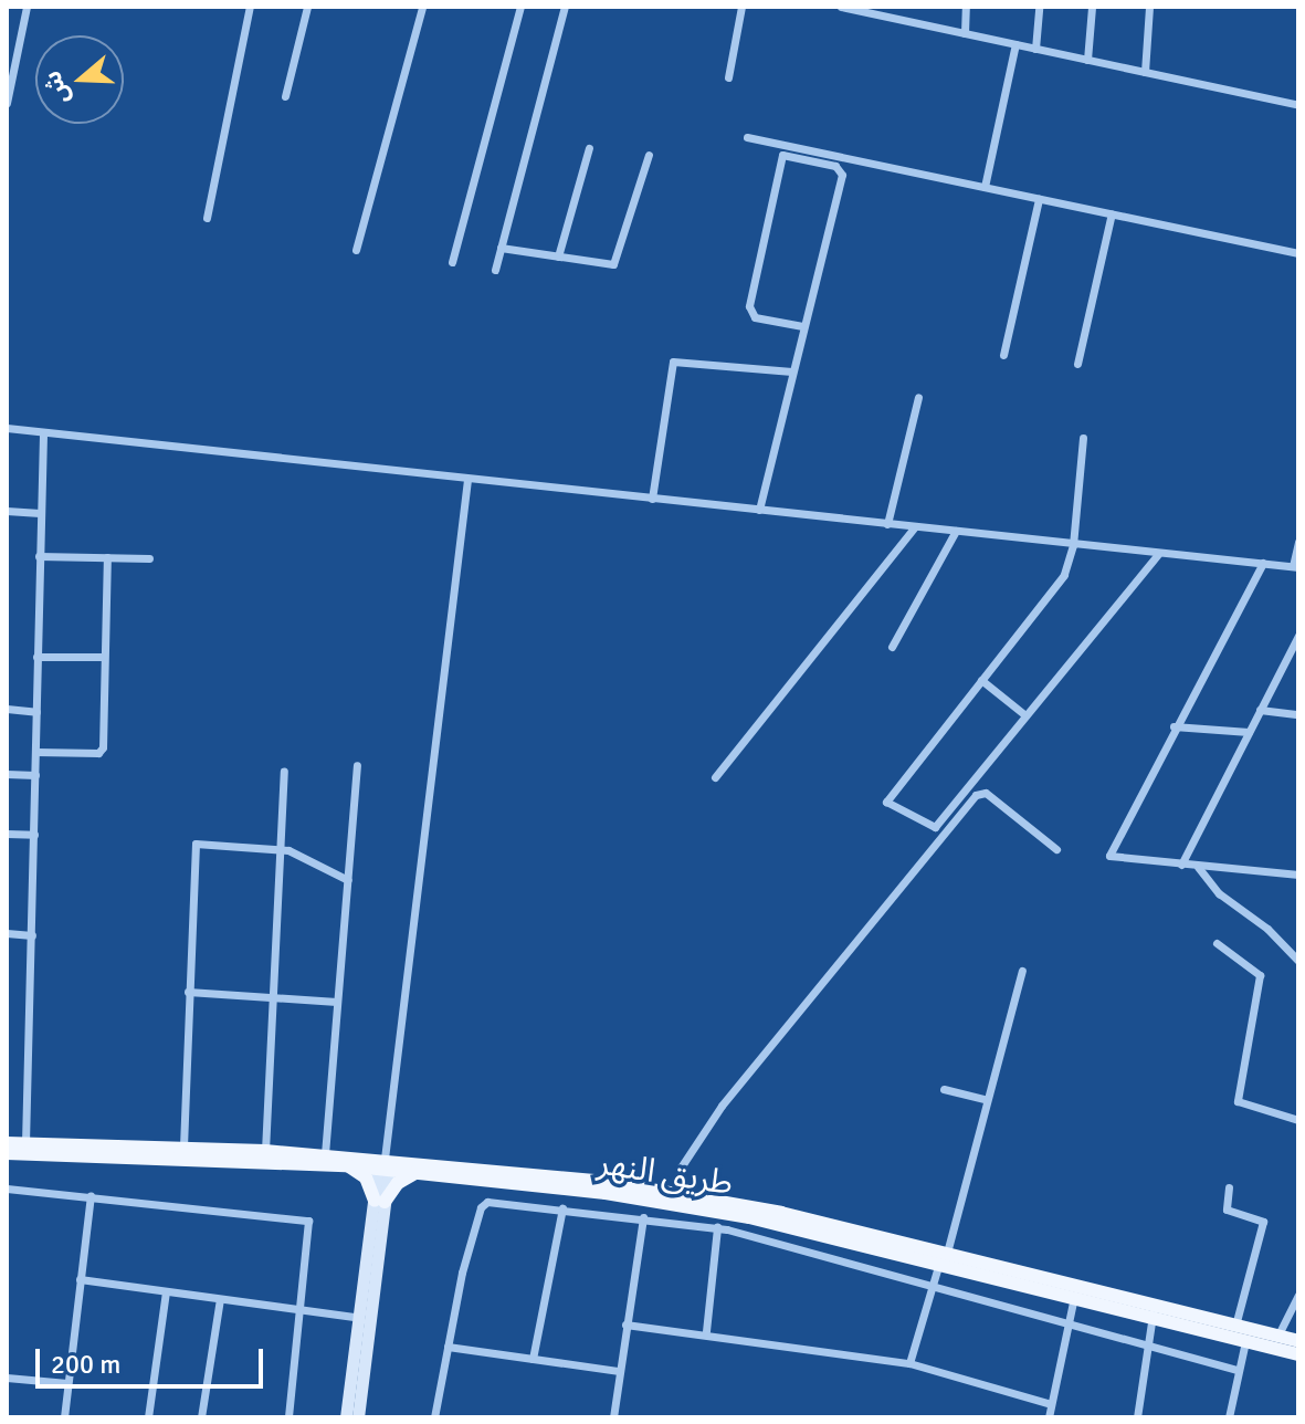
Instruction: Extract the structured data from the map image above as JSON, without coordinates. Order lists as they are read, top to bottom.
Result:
{
  "streets": {
    "main road": ["طريق النهر"]
  },
  "scale_bar": "200 m",
  "north": "left"
}
